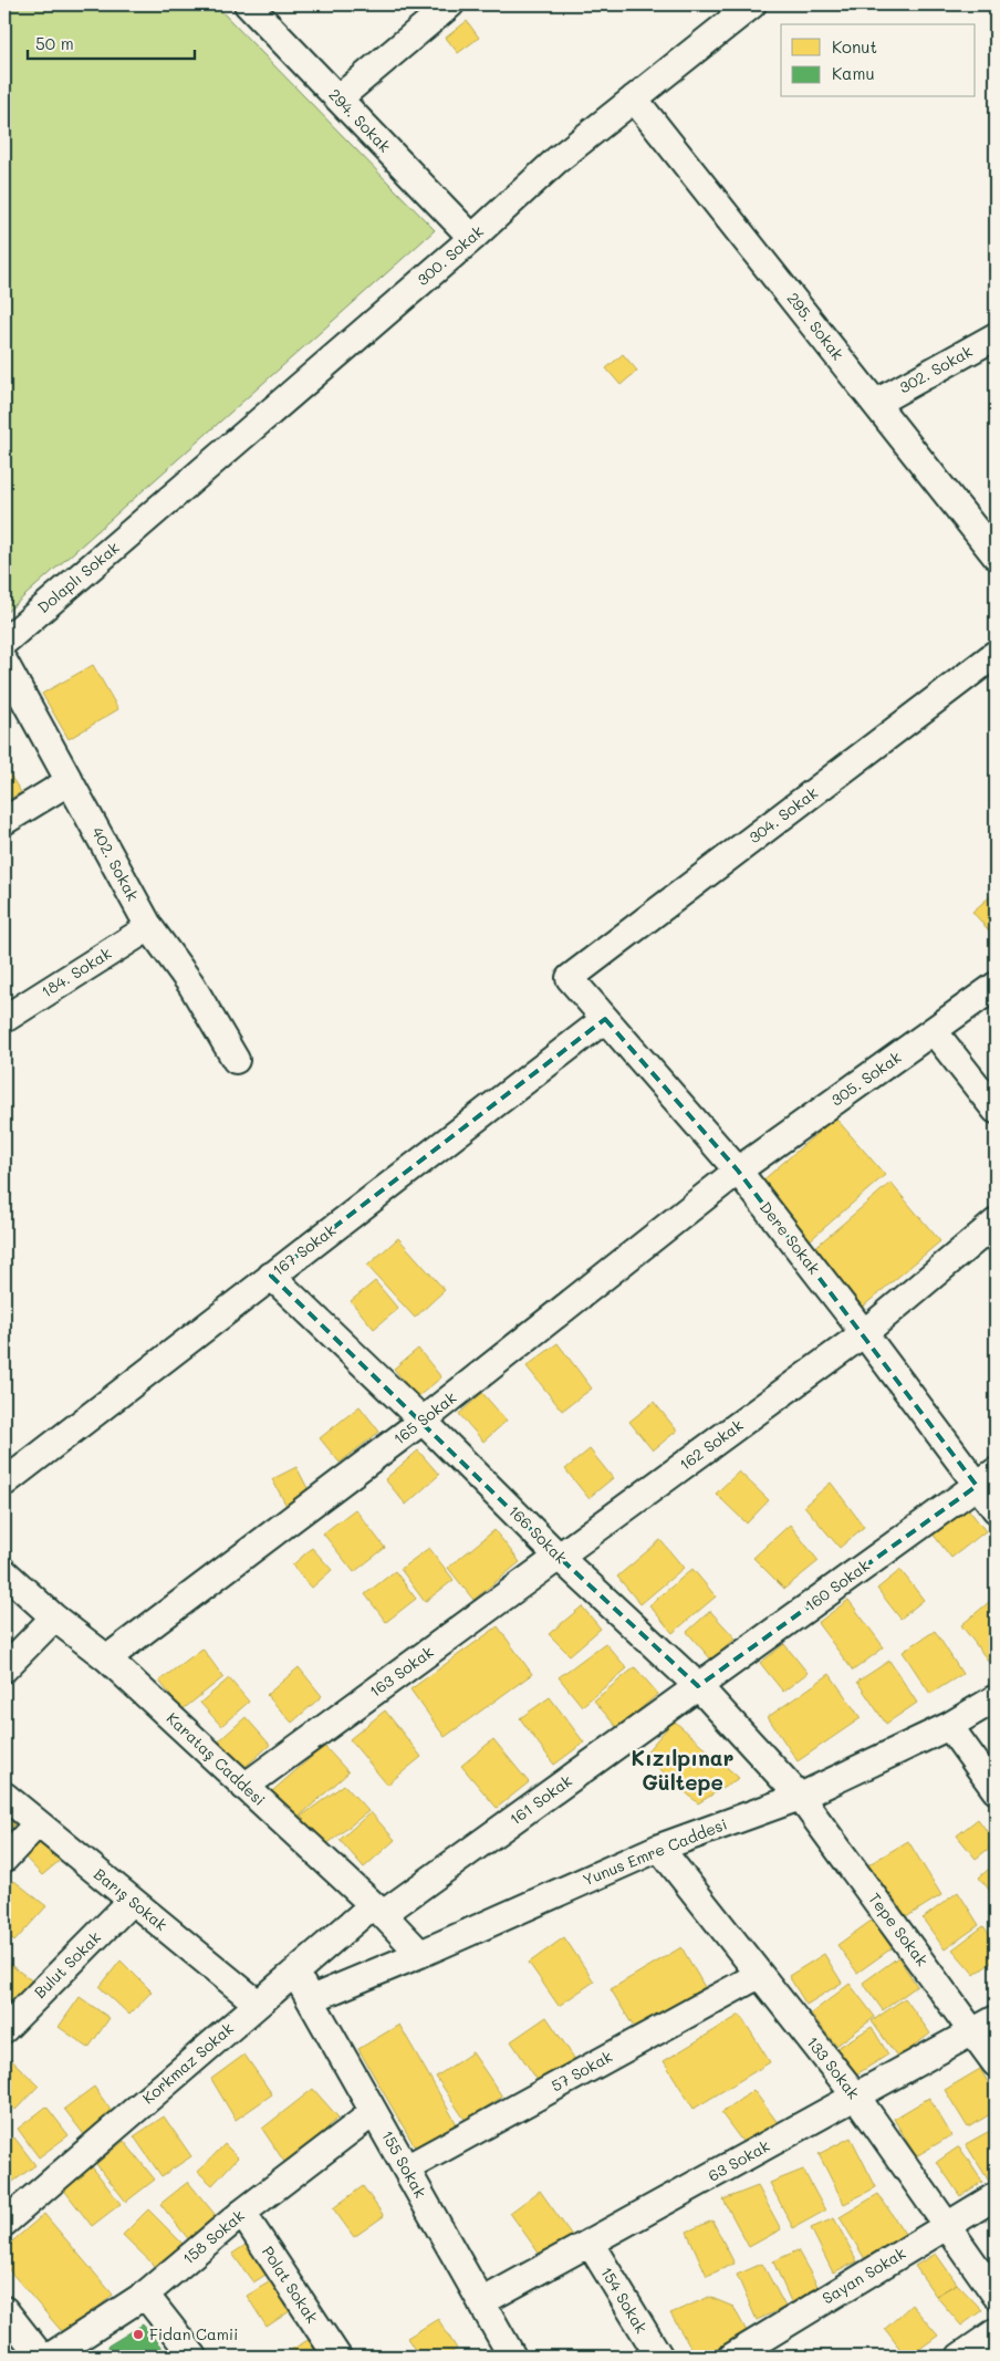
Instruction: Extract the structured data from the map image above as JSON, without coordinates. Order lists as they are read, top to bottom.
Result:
{
  "streets": {
    "street": [
      "294. Sokak",
      "300. Sokak",
      "295. Sokak",
      "302. Sokak",
      "Dolaplı Sokak",
      "304. Sokak",
      "402. Sokak",
      "184. Sokak",
      "305. Sokak",
      "Dere Sokak",
      "167 Sokak",
      "165 Sokak",
      "162 Sokak",
      "166 Sokak",
      "160 Sokak",
      "163 Sokak",
      "Karataş Caddesi",
      "161 Sokak",
      "Yunus Emre Caddesi",
      "Barış Sokak",
      "Tepe Sokak",
      "Bulut Sokak",
      "Korkmaz Sokak",
      "133 Sokak",
      "57 Sokak",
      "63 Sokak",
      "155 Sokak",
      "158 Sokak",
      "Sayan Sokak",
      "Polat Sokak",
      "154 Sokak"
    ]
  },
  "crossings": [
    ["294. Sokak", "300. Sokak"],
    ["300. Sokak", "295. Sokak"],
    ["300. Sokak", "Dolaplı Sokak"],
    ["295. Sokak", "302. Sokak"],
    ["304. Sokak", "Dere Sokak"],
    ["402. Sokak", "184. Sokak"],
    ["305. Sokak", "Dere Sokak"],
    ["305. Sokak", "165 Sokak"],
    ["Dere Sokak", "167 Sokak"],
    ["Dere Sokak", "165 Sokak"],
    ["Dere Sokak", "162 Sokak"],
    ["Dere Sokak", "160 Sokak"],
    ["167 Sokak", "166 Sokak"],
    ["165 Sokak", "166 Sokak"],
    ["165 Sokak", "Karataş Caddesi"],
    ["162 Sokak", "166 Sokak"],
    ["162 Sokak", "163 Sokak"],
    ["166 Sokak", "160 Sokak"],
    ["166 Sokak", "163 Sokak"],
    ["166 Sokak", "161 Sokak"],
    ["166 Sokak", "Yunus Emre Caddesi"],
    ["166 Sokak", "Tepe Sokak"],
    ["160 Sokak", "161 Sokak"],
    ["163 Sokak", "Karataş Caddesi"],
    ["Karataş Caddesi", "161 Sokak"],
    ["Karataş Caddesi", "Yunus Emre Caddesi"],
    ["Karataş Caddesi", "Korkmaz Sokak"],
    ["161 Sokak", "Korkmaz Sokak"],
    ["Yunus Emre Caddesi", "Tepe Sokak"],
    ["Yunus Emre Caddesi", "133 Sokak"],
    ["Yunus Emre Caddesi", "155 Sokak"],
    ["Barış Sokak", "Bulut Sokak"],
    ["Barış Sokak", "Korkmaz Sokak"],
    ["Tepe Sokak", "63 Sokak"],
    ["Korkmaz Sokak", "155 Sokak"],
    ["133 Sokak", "57 Sokak"],
    ["133 Sokak", "63 Sokak"],
    ["133 Sokak", "Sayan Sokak"],
    ["57 Sokak", "155 Sokak"],
    ["63 Sokak", "155 Sokak"],
    ["63 Sokak", "154 Sokak"],
    ["155 Sokak", "158 Sokak"],
    ["158 Sokak", "Polat Sokak"]
  ],
  "districts": ["Kızılpınar Gültepe"],
  "places": ["Fidan Camii"],
  "legend": ["Konut", "Kamu"],
  "scale_bar": "50 m"
}
